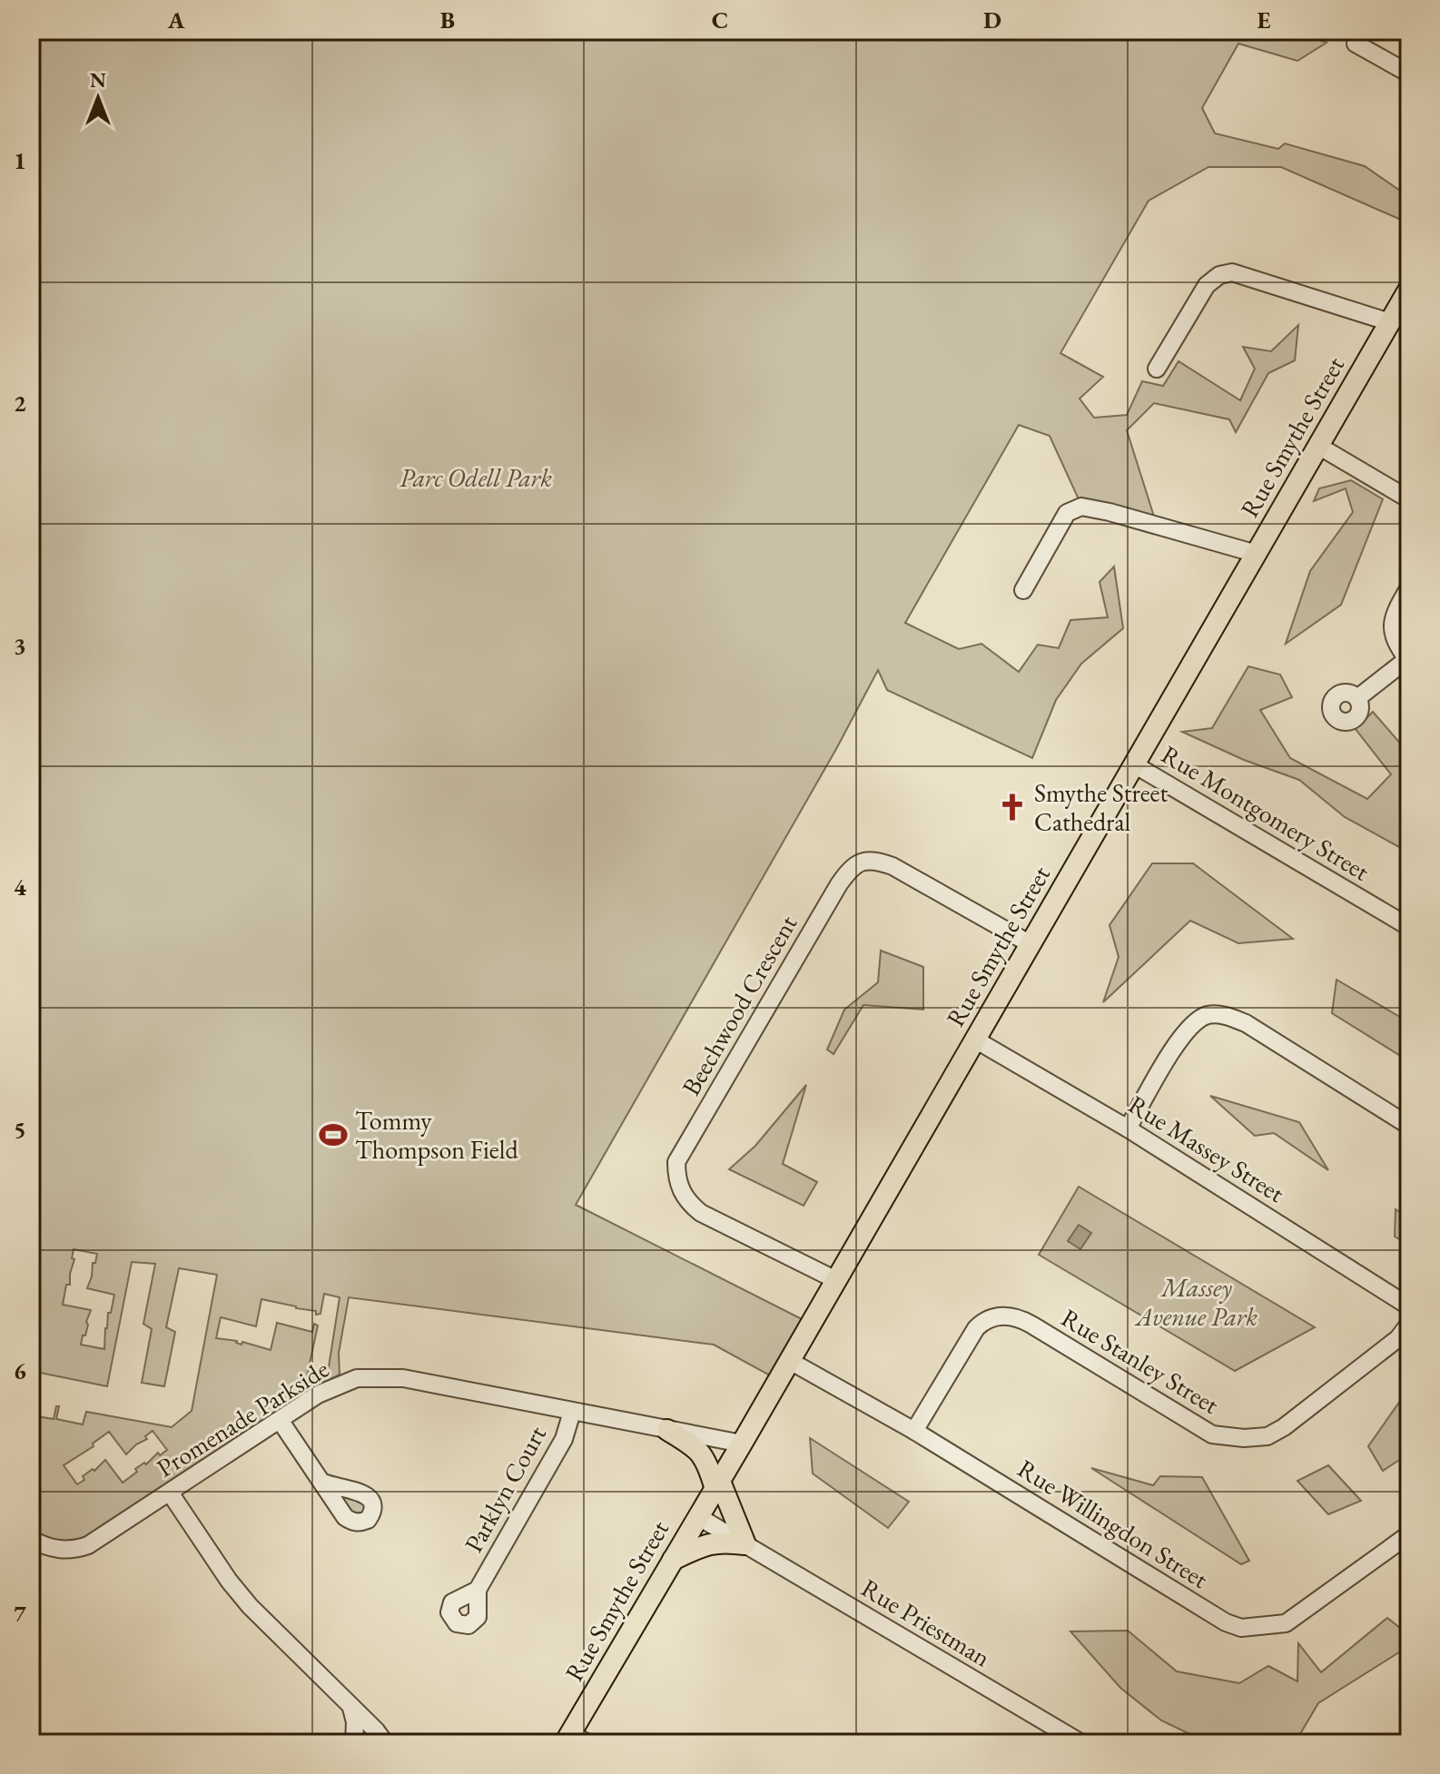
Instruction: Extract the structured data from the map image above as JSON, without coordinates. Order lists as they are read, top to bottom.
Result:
{
  "streets": {
    "main road": ["Rue Smythe Street"],
    "street": [
      "Rue Montgomery Street",
      "Beechwood Crescent",
      "Rue Massey Street",
      "Rue Stanley Street",
      "Promenade Parkside",
      "Parklyn Court",
      "Rue Willingdon Street",
      "Rue Priestman"
    ]
  },
  "crossings": [
    ["Rue Smythe Street", "Rue Montgomery Street"],
    ["Rue Smythe Street", "Beechwood Crescent"],
    ["Rue Smythe Street", "Rue Massey Street"],
    ["Rue Smythe Street", "Promenade Parkside"],
    ["Rue Smythe Street", "Rue Willingdon Street"],
    ["Rue Smythe Street", "Rue Priestman"],
    ["Rue Stanley Street", "Rue Willingdon Street"],
    ["Promenade Parkside", "Parklyn Court"]
  ],
  "parks": ["Parc Odell Park", "Massey Avenue Park"],
  "places": {
    "church": ["Smythe Street Cathedral"],
    "sports": ["Tommy Thompson Field"]
  },
  "north": "top",
  "grid": {
    "columns": [
      "A",
      "B",
      "C",
      "D",
      "E"
    ],
    "rows": [
      "1",
      "2",
      "3",
      "4",
      "5",
      "6",
      "7"
    ]
  }
}
